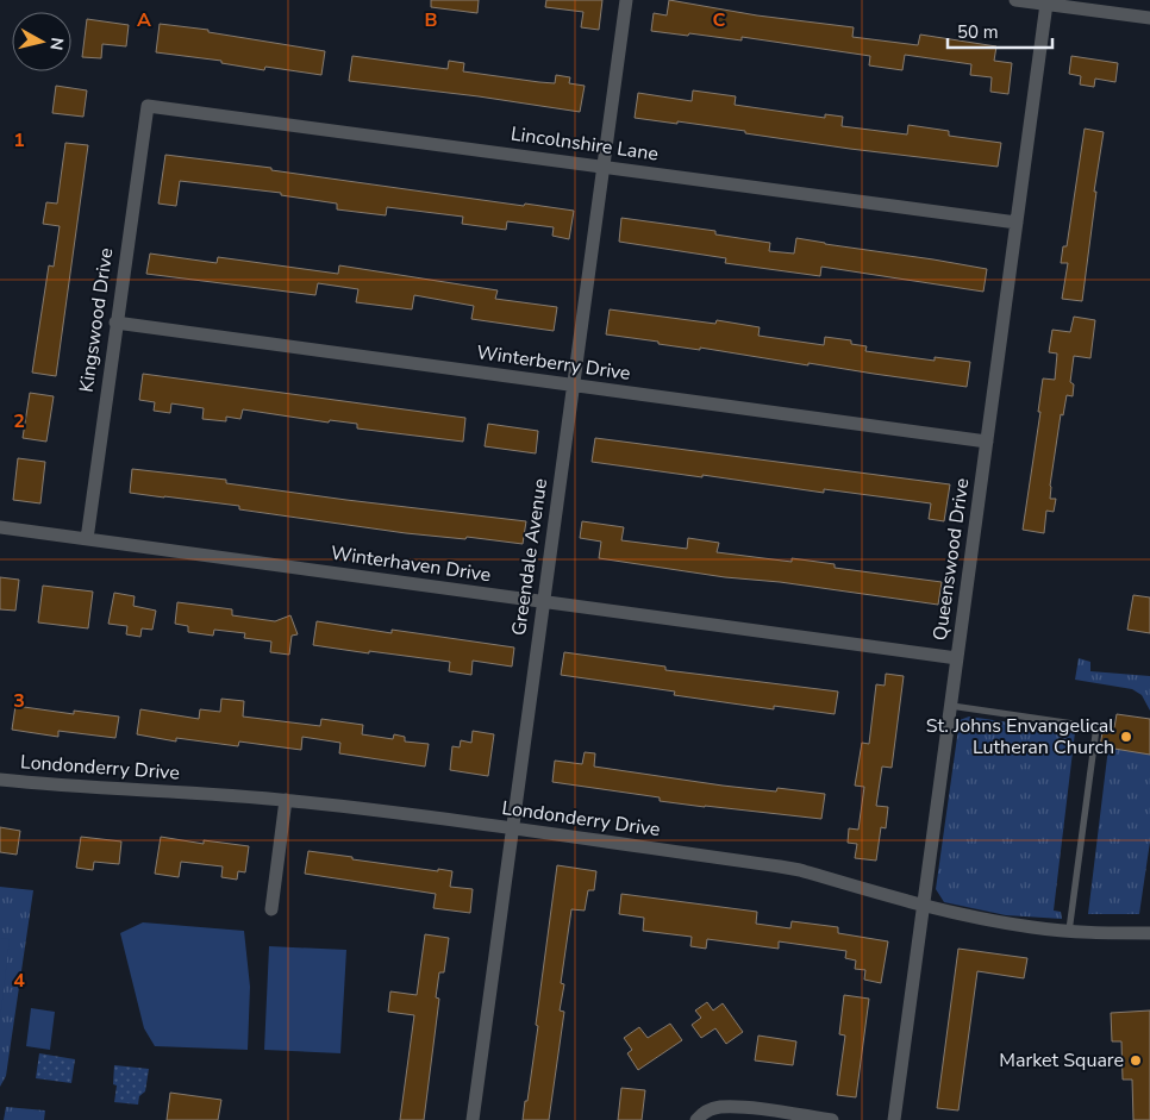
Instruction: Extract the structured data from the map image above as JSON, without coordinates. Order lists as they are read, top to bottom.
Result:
{
  "streets": {
    "street": [
      "Lincolnshire Lane",
      "Kingswood Drive",
      "Winterberry Drive",
      "Greendale Avenue",
      "Queenswood Drive",
      "Winterhaven Drive",
      "Londonderry Drive"
    ]
  },
  "crossings": [
    ["Lincolnshire Lane", "Kingswood Drive"],
    ["Lincolnshire Lane", "Greendale Avenue"],
    ["Lincolnshire Lane", "Queenswood Drive"],
    ["Kingswood Drive", "Winterberry Drive"],
    ["Kingswood Drive", "Winterhaven Drive"],
    ["Winterberry Drive", "Greendale Avenue"],
    ["Winterberry Drive", "Queenswood Drive"],
    ["Greendale Avenue", "Winterhaven Drive"],
    ["Greendale Avenue", "Londonderry Drive"],
    ["Queenswood Drive", "Winterhaven Drive"],
    ["Queenswood Drive", "Londonderry Drive"]
  ],
  "places": ["St. Johns Envangelical Lutheran Church", "Market Square"],
  "scale_bar": "50 m",
  "north": "right",
  "grid": {
    "columns": ["A", "B", "C"],
    "rows": [
      "1",
      "2",
      "3",
      "4"
    ]
  }
}
